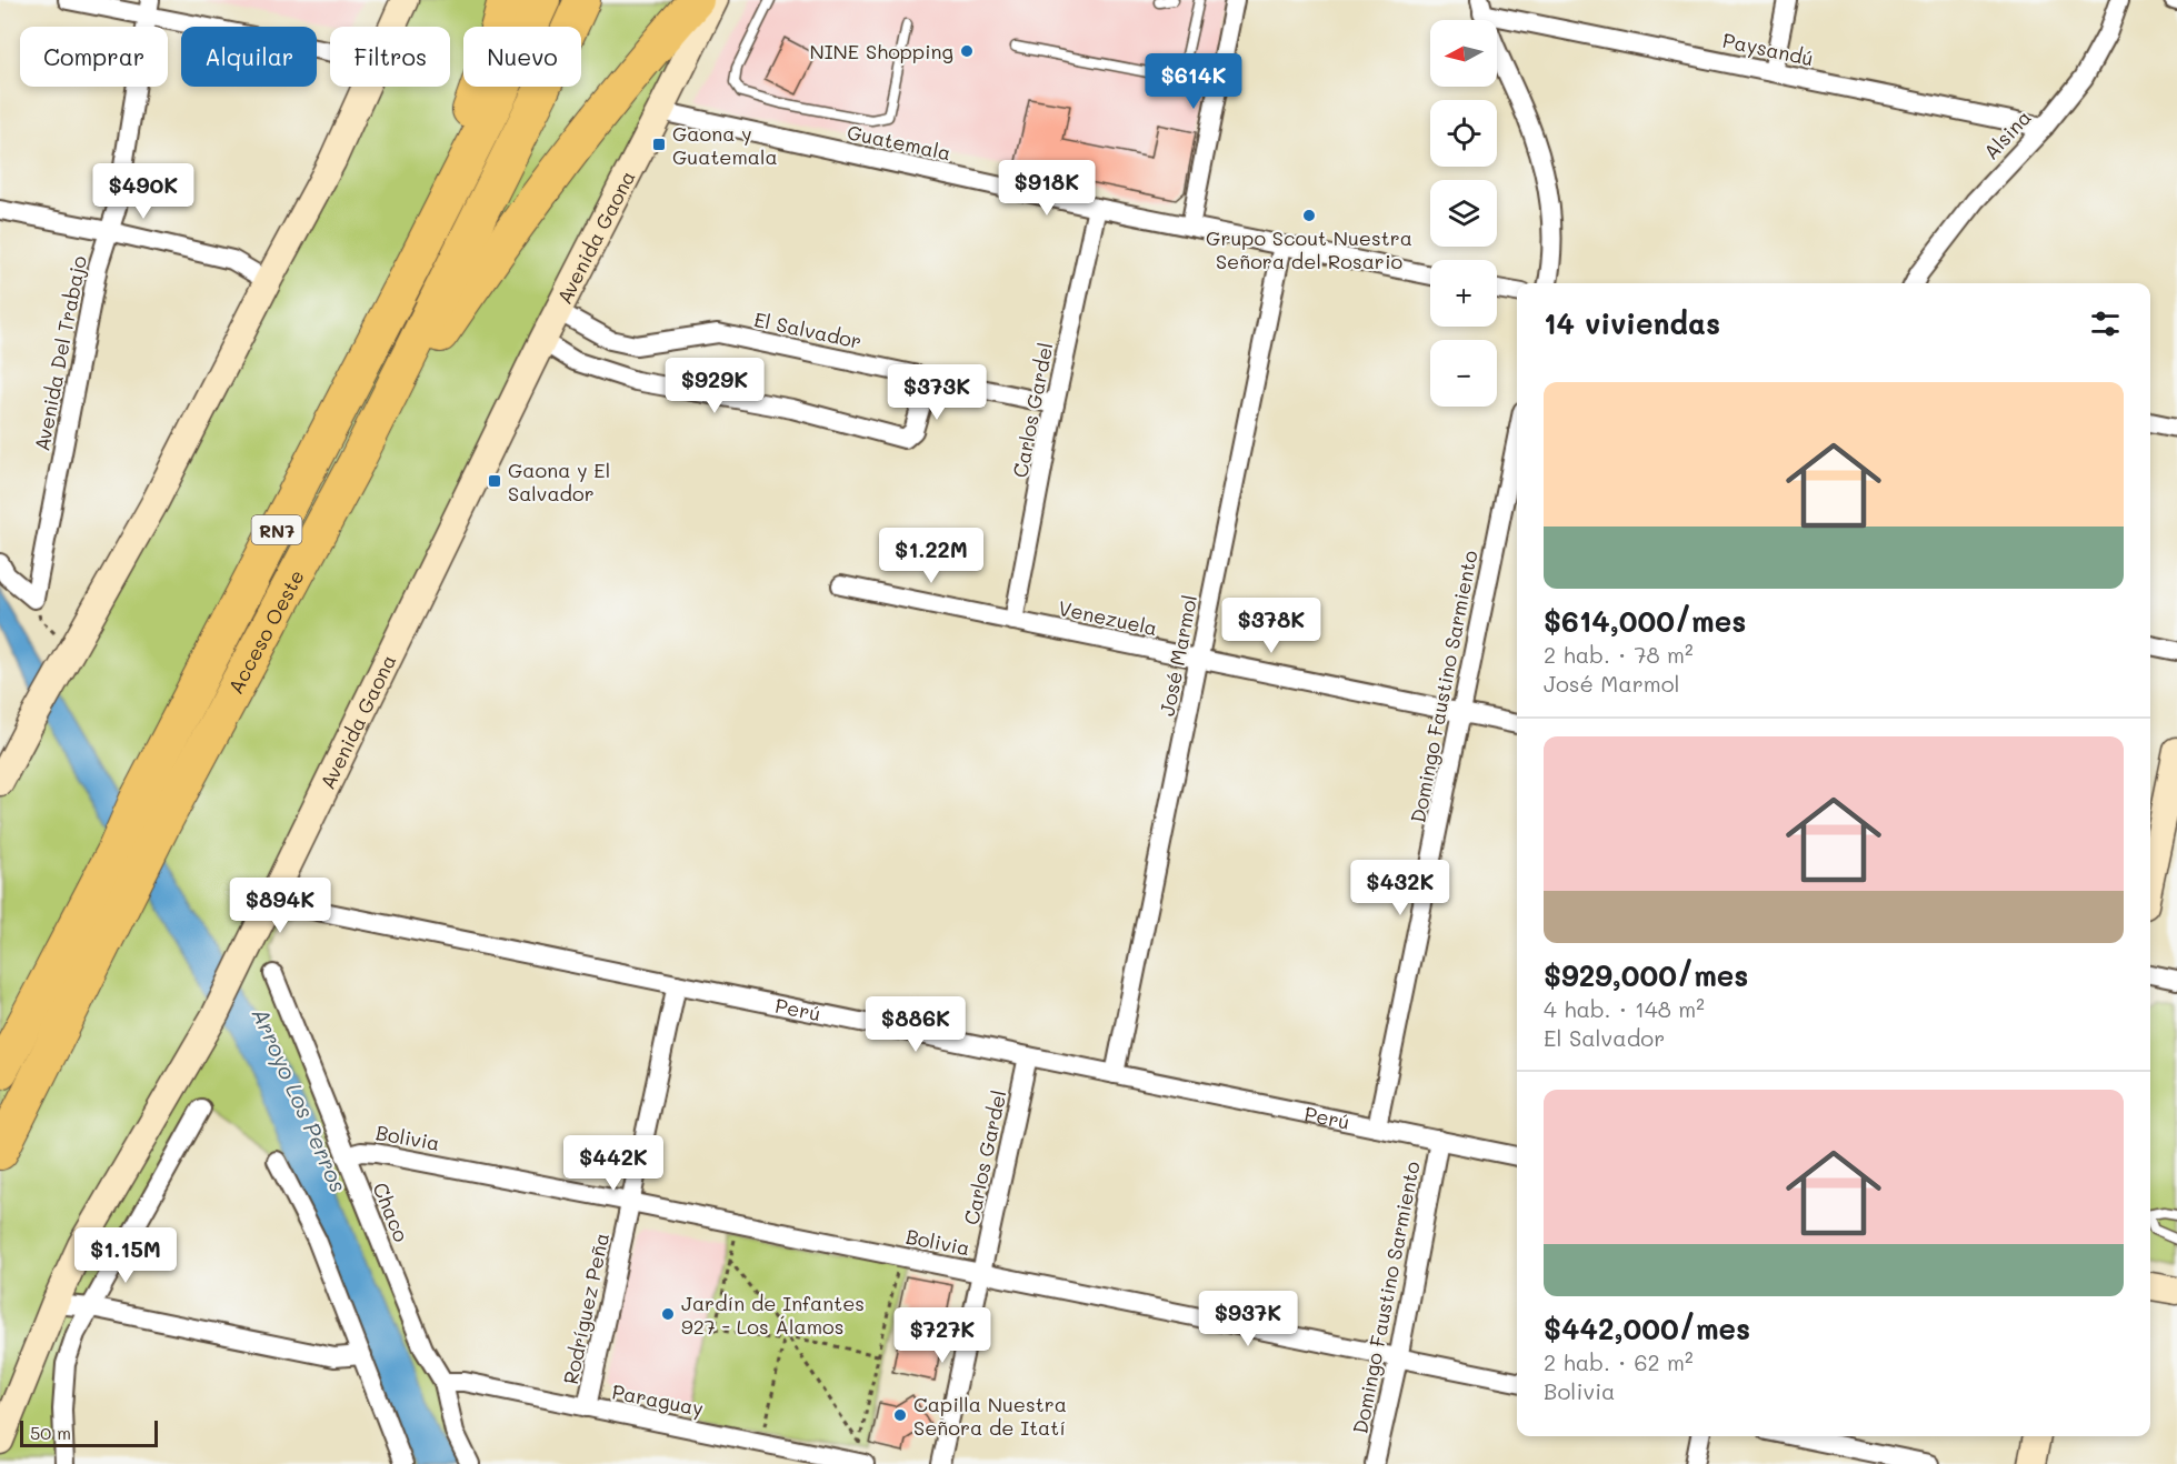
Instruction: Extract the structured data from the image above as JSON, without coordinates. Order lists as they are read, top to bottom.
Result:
{
  "streets": {
    "highway": ["RN7", "Acceso Oeste"],
    "street": [
      "Paysandú",
      "Alsina",
      "Guatemala",
      "Avenida Gaona",
      "El Salvador",
      "Avenida Del Trabajo",
      "Carlos Gardel",
      "Venezuela",
      "José Marmol",
      "Domingo Faustino Sarmiento",
      "Perú",
      "Bolivia",
      "Chaco",
      "Rodríguez Peña",
      "Paraguay"
    ]
  },
  "crossings": [
    ["Paysandú", "Alsina"],
    ["Guatemala", "Avenida Gaona"],
    ["Guatemala", "Carlos Gardel"],
    ["Guatemala", "José Marmol"],
    ["Avenida Gaona", "El Salvador"],
    ["Avenida Gaona", "Perú"],
    ["El Salvador", "Carlos Gardel"],
    ["Carlos Gardel", "Venezuela"],
    ["Carlos Gardel", "Perú"],
    ["Carlos Gardel", "Bolivia"],
    ["Venezuela", "José Marmol"],
    ["Venezuela", "Domingo Faustino Sarmiento"],
    ["José Marmol", "Perú"],
    ["Domingo Faustino Sarmiento", "Perú"],
    ["Domingo Faustino Sarmiento", "Bolivia"],
    ["Perú", "Rodríguez Peña"],
    ["Bolivia", "Chaco"],
    ["Bolivia", "Rodríguez Peña"],
    ["Chaco", "Paraguay"],
    ["Rodríguez Peña", "Paraguay"]
  ],
  "water": ["Arroyo Los Perros"],
  "places": {
    "other": [
      "NINE Shopping",
      "Grupo Scout Nuestra Señora del Rosario",
      "Jardín de Infantes 927 - Los Álamos",
      "Capilla Nuestra Señora de Itatí"
    ],
    "transit": ["Gaona y Guatemala", "Gaona y El Salvador"]
  },
  "scale_bar": "50 m",
  "north": "left",
  "page": {
    "map_buttons": ["+", "−"],
    "chip": [
      "Comprar",
      "Alquilar",
      "Filtros",
      "Nuevo"
    ],
    "price": [
      "$614K",
      "$918K",
      "$490K",
      "$929K",
      "$373K",
      "$1.22M",
      "$378K",
      "$432K",
      "$894K",
      "$886K",
      "$442K",
      "$1.15M",
      "$937K",
      "$727K"
    ],
    "heading": "14 viviendas",
    "list": [
      {
        "name": "$614,000/mes",
        "note": "2 hab. · 78 m² · José Marmol"
      },
      {
        "name": "$929,000/mes",
        "note": "4 hab. · 148 m² · El Salvador"
      },
      {
        "name": "$442,000/mes",
        "note": "2 hab. · 62 m² · Bolivia"
      }
    ],
    "scale": "50 m"
  }
}
